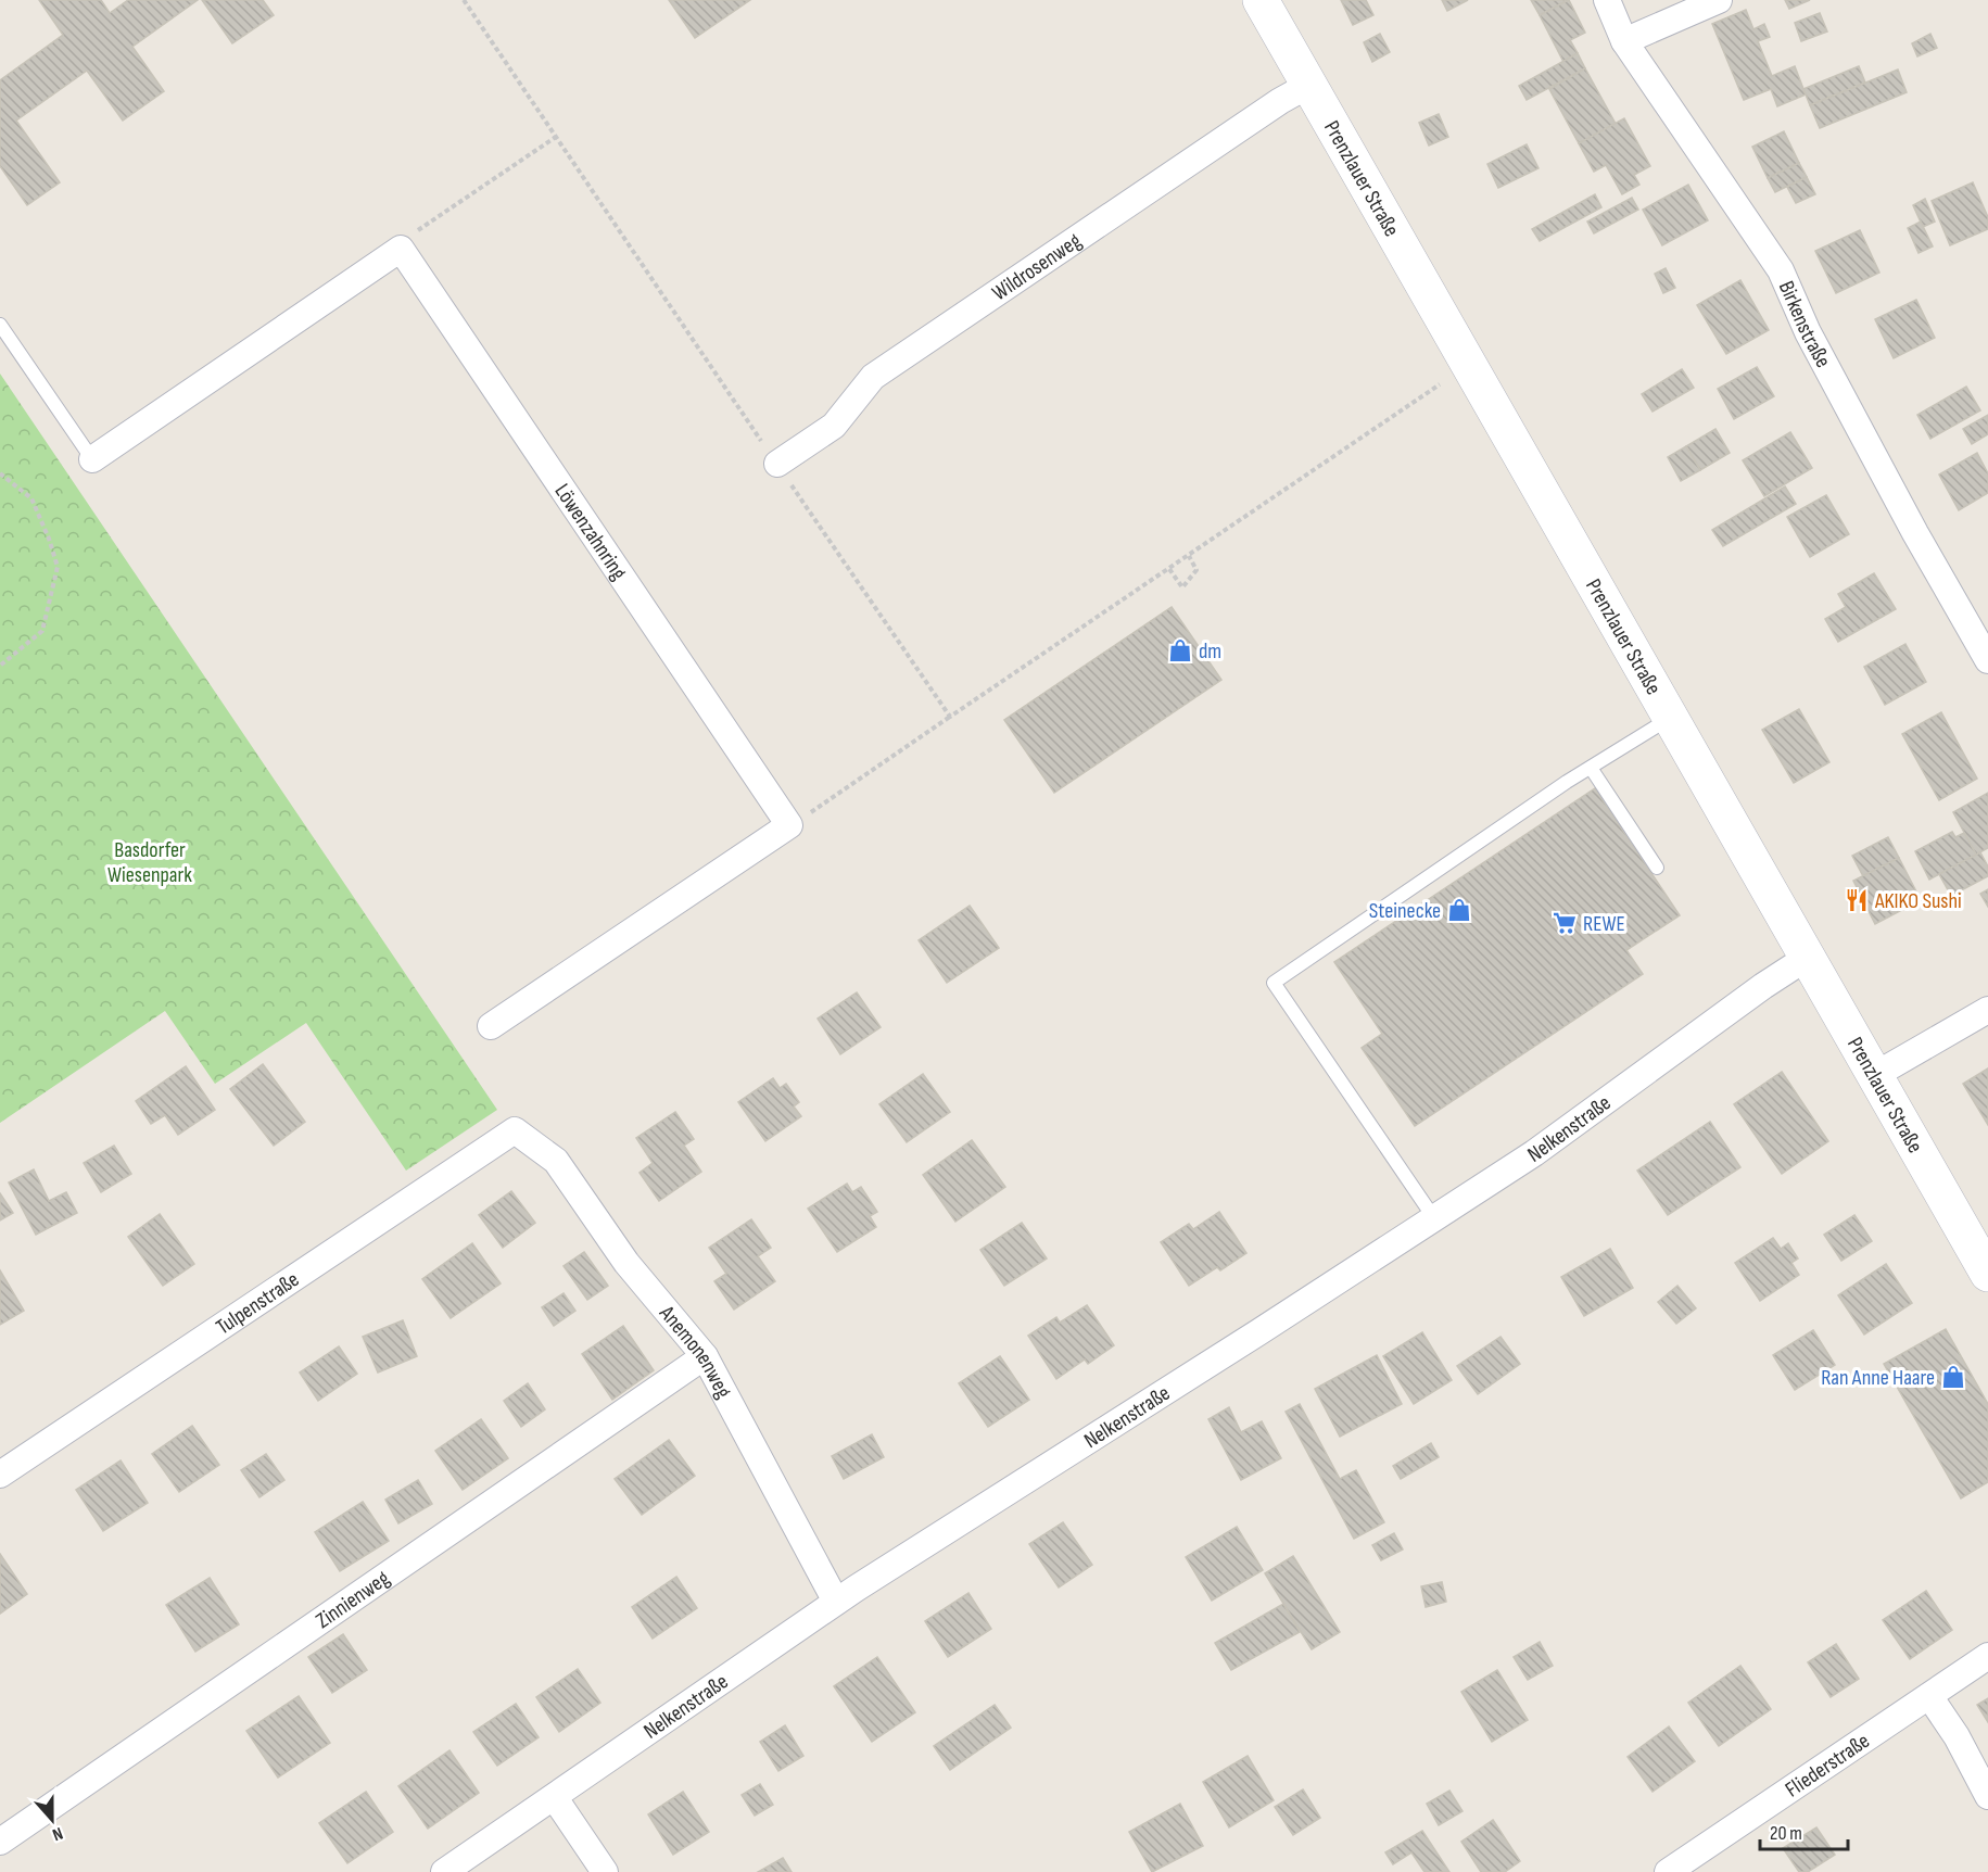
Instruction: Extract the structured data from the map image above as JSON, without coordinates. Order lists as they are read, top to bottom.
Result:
{
  "streets": {
    "main road": ["Prenzlauer Straße"],
    "street": [
      "Wildrosenweg",
      "Birkenstraße",
      "Löwenzahnring",
      "Nelkenstraße",
      "Tulpenstraße",
      "Anemonenweg",
      "Zinnienweg",
      "Fliederstraße"
    ]
  },
  "crossings": [
    ["Prenzlauer Straße", "Wildrosenweg"],
    ["Prenzlauer Straße", "Nelkenstraße"],
    ["Nelkenstraße", "Anemonenweg"],
    ["Tulpenstraße", "Anemonenweg"],
    ["Anemonenweg", "Zinnienweg"]
  ],
  "parks": ["Basdorfer Wiesenpark"],
  "places": {
    "shop": ["dm", "Steinecke", "Ran Anne Haare"],
    "restaurant": ["AKIKO Sushi"],
    "supermarket": ["REWE"]
  },
  "scale_bar": "20 m",
  "north": "bottom"
}
